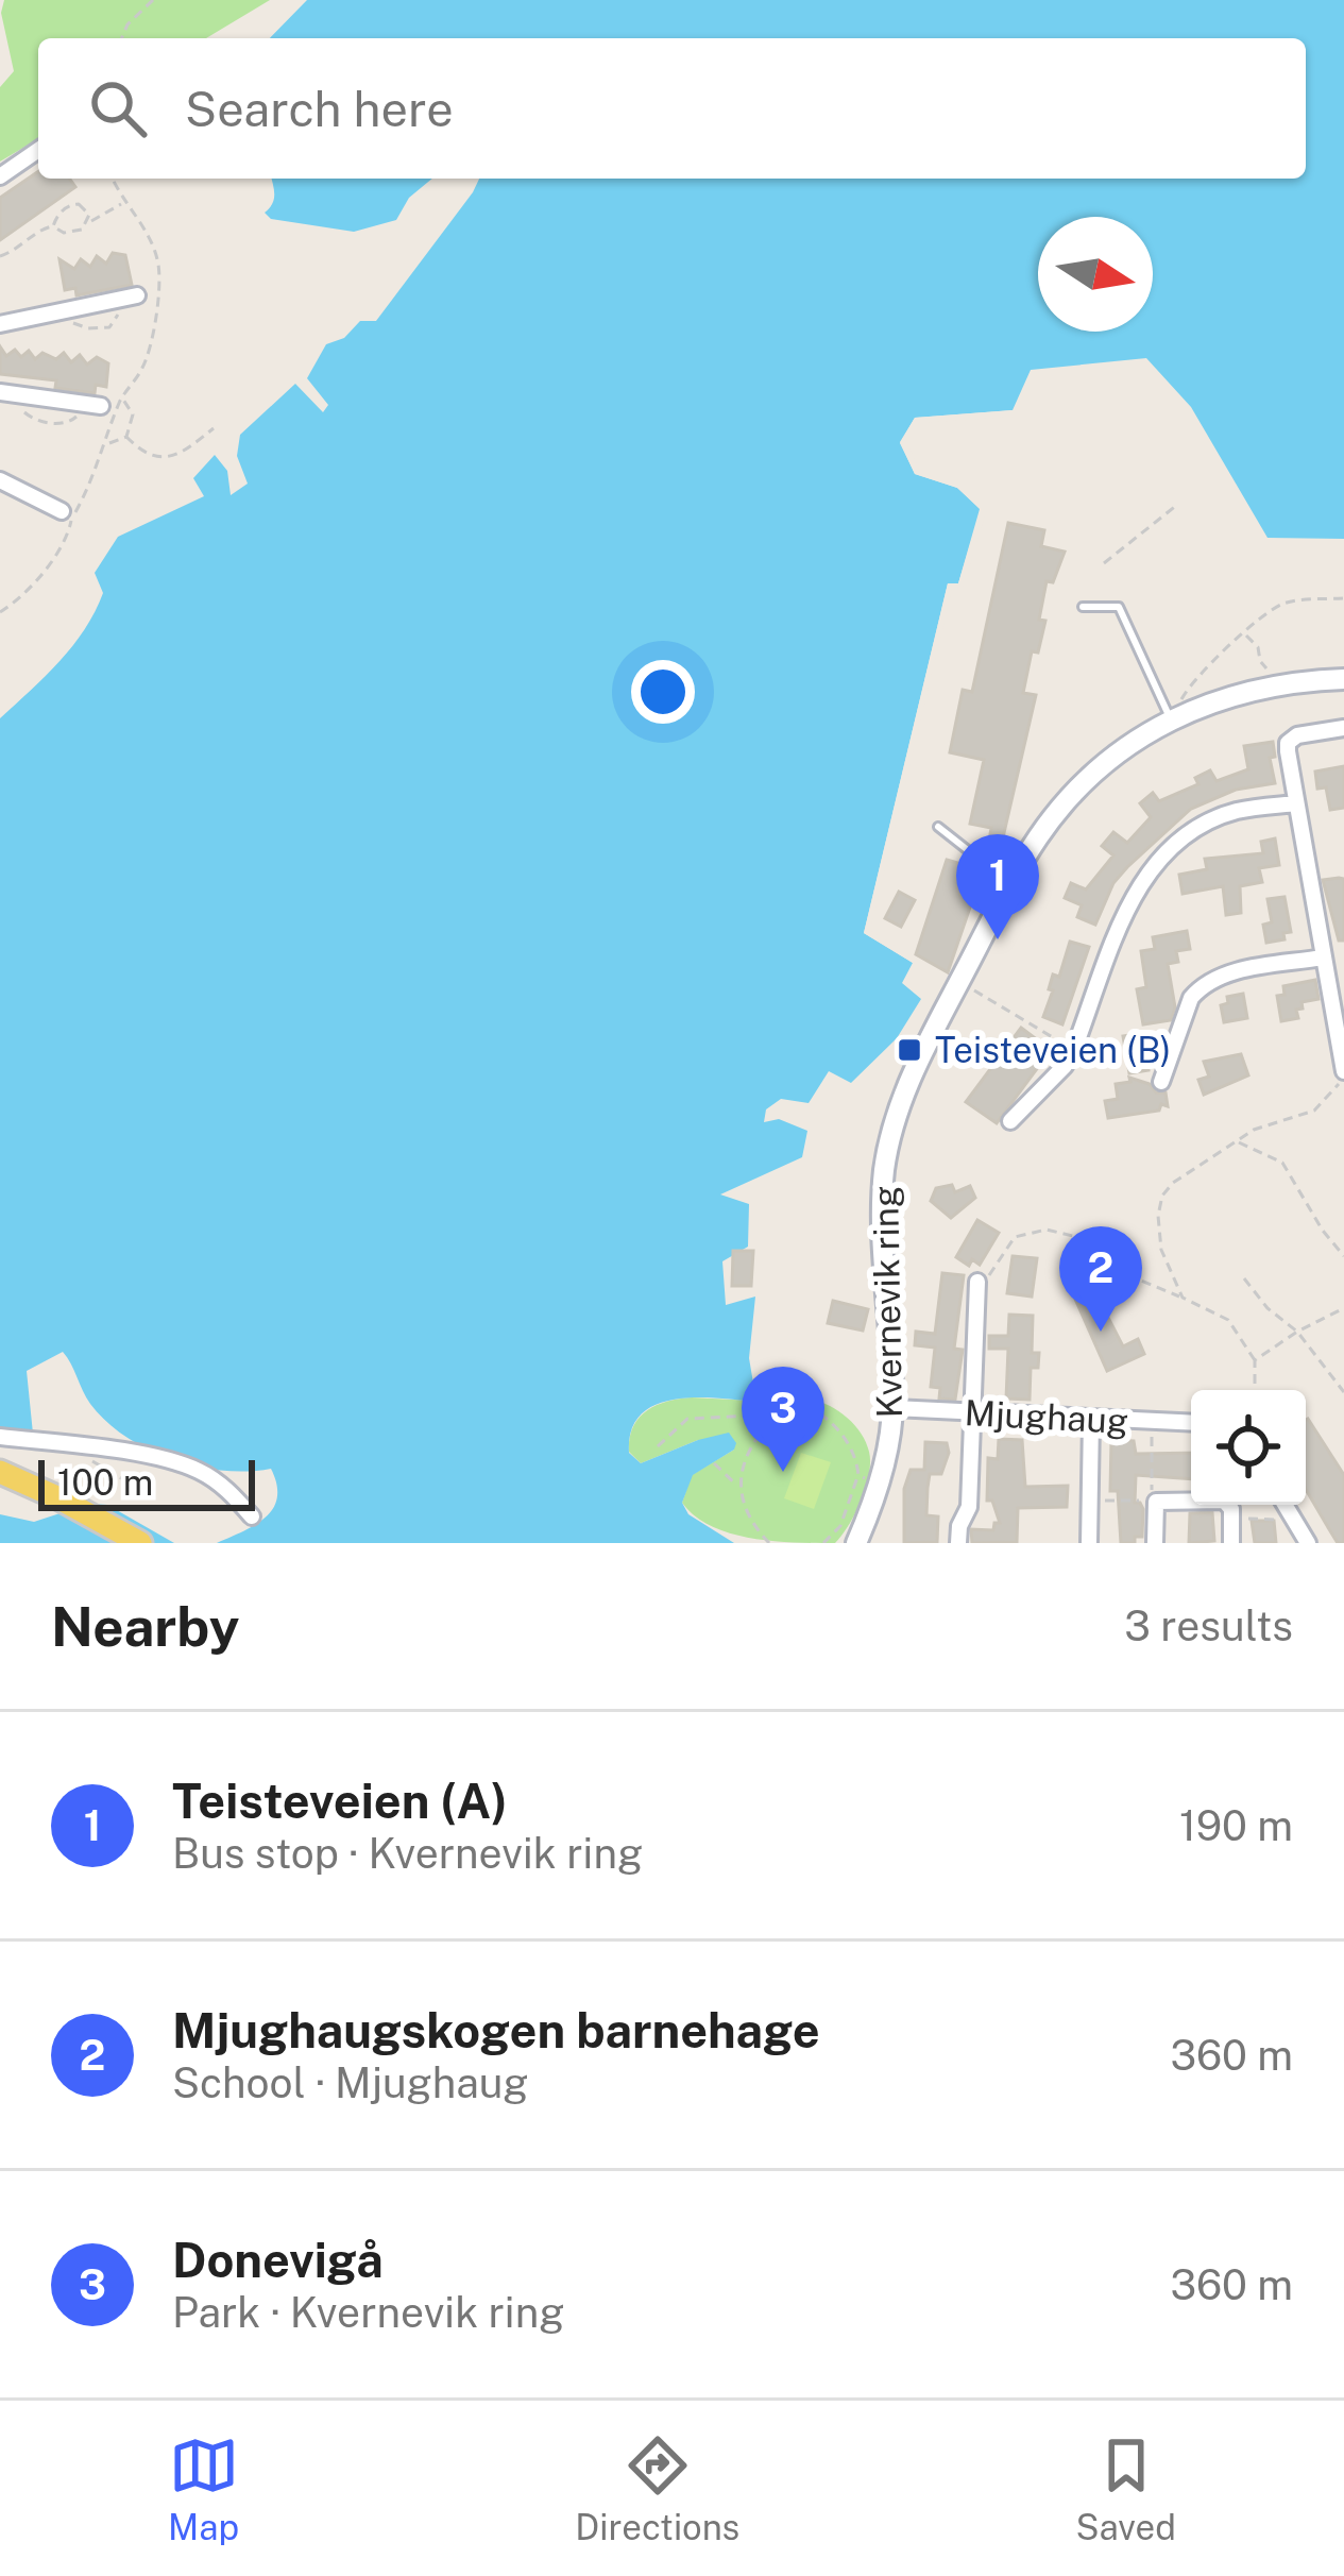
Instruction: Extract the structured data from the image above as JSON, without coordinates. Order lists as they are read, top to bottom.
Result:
{
  "streets": {
    "main road": ["Kvernevik ring"],
    "street": ["Mjughaug"]
  },
  "crossings": [
    ["Kvernevik ring", "Mjughaug"]
  ],
  "places": {
    "transit": ["Teisteveien (B)"]
  },
  "scale_bar": "100 m",
  "north": "right",
  "page": {
    "search": "Search here",
    "pins": ["1", "2", "3"],
    "scale": "100 m",
    "heading": ["Nearby", "3 results"],
    "list": [
      {
        "mark": "1",
        "name": "Teisteveien (A)",
        "note": "Bus stop · Kvernevik ring",
        "value": "190 m"
      },
      {
        "mark": "2",
        "name": "Mjughaugskogen barnehage",
        "note": "School · Mjughaug",
        "value": "360 m"
      },
      {
        "mark": "3",
        "name": "Donevigå",
        "note": "Park · Kvernevik ring",
        "value": "360 m"
      }
    ],
    "nav": ["Map", "Directions", "Saved"]
  }
}
